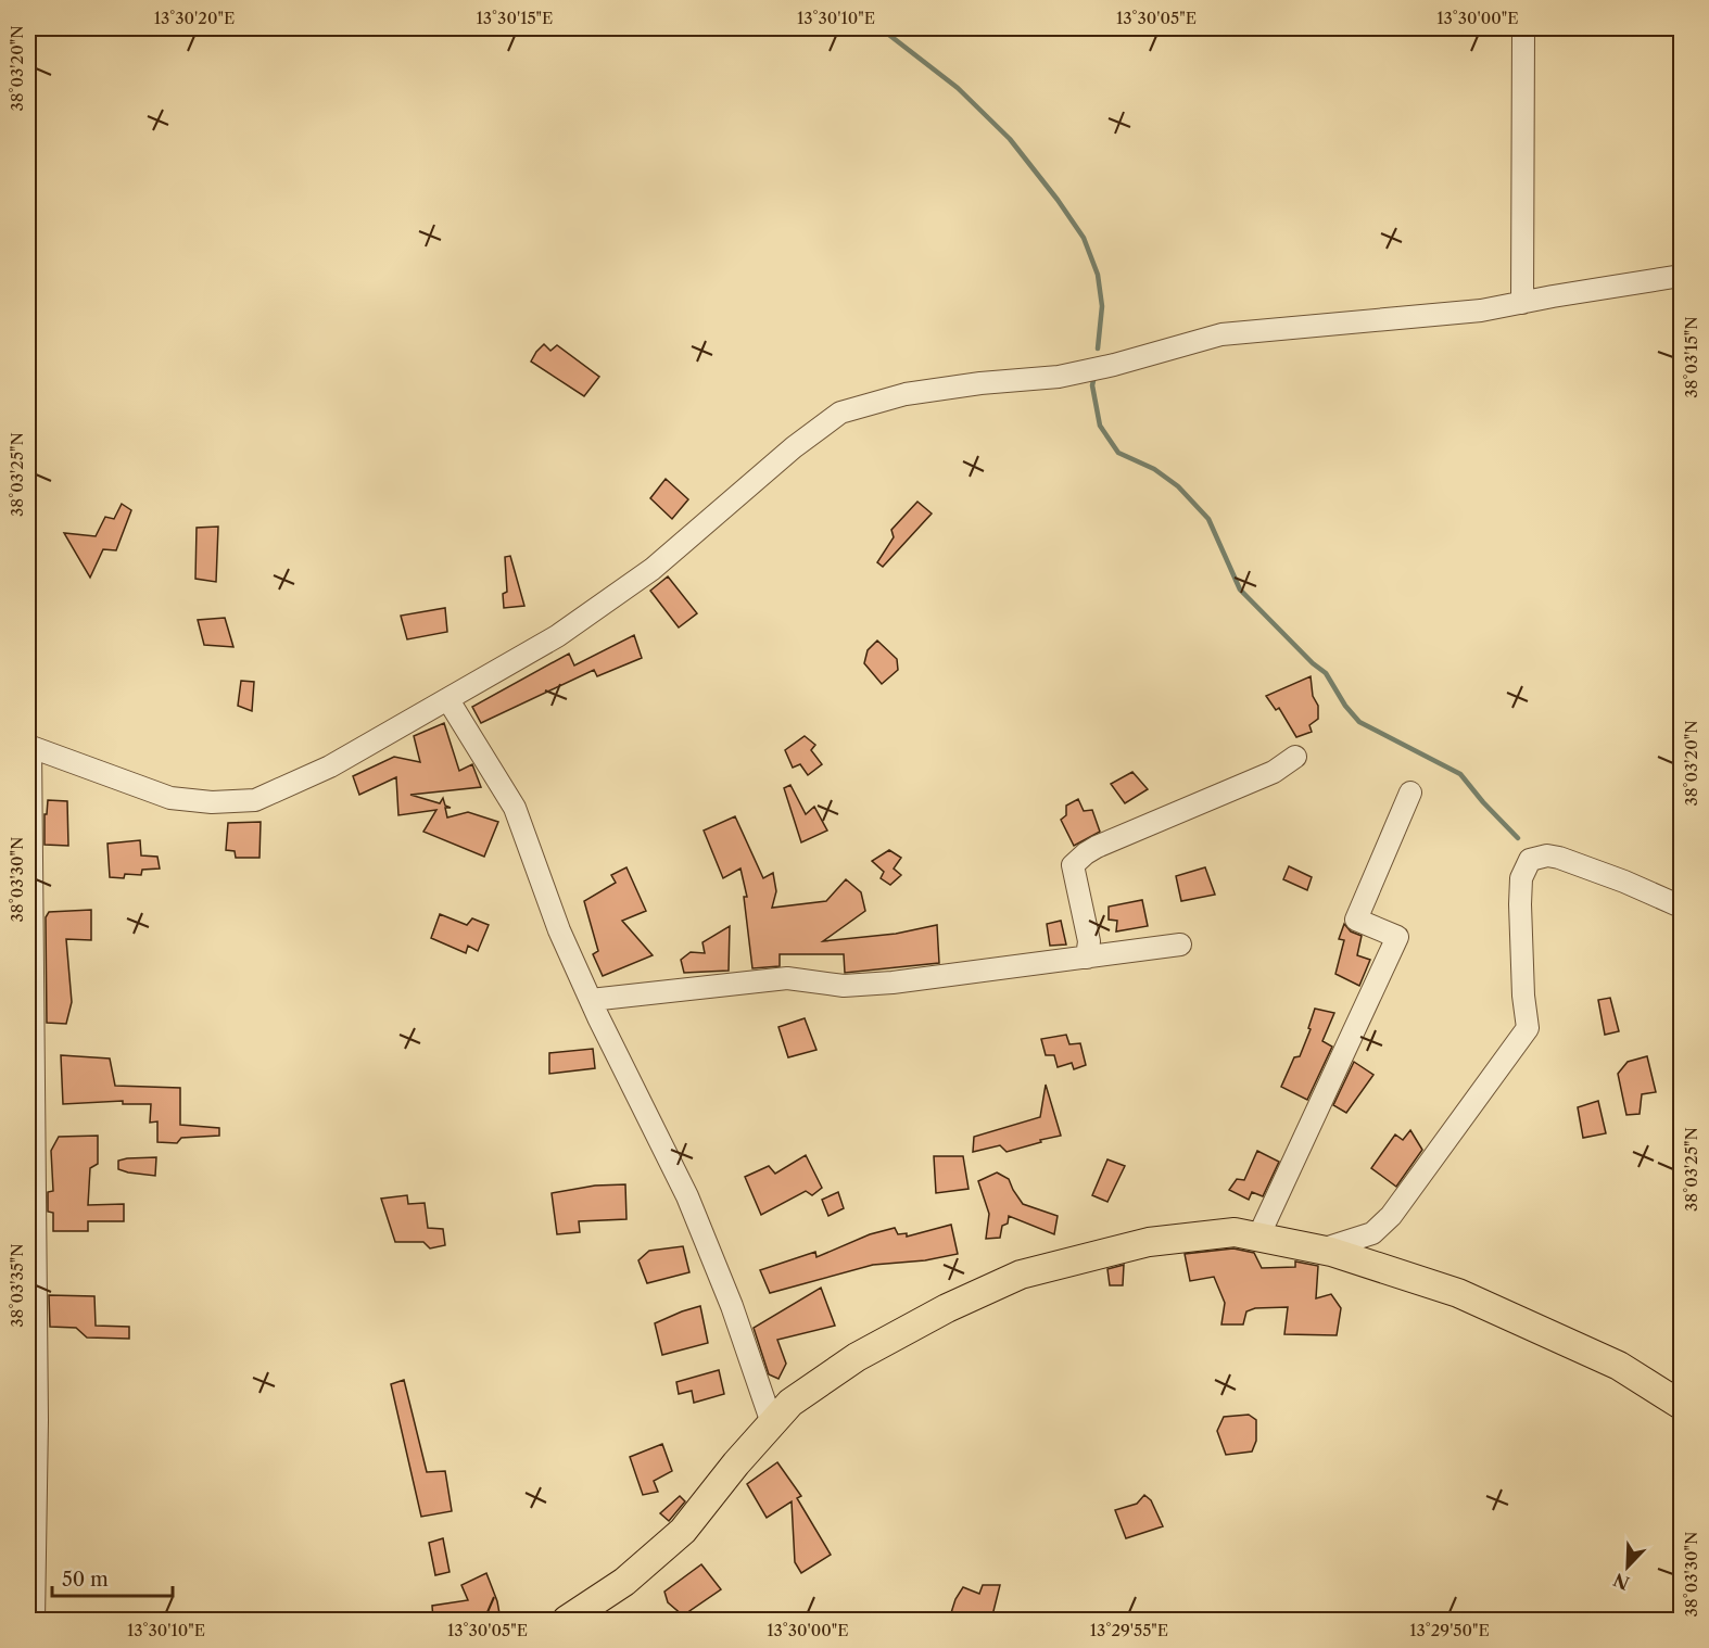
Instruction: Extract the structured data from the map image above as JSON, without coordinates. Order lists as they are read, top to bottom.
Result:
{
  "scale_bar": "50 m",
  "north": "bottom left",
  "coordinates": [
    "13°30'20\"E",
    "13°30'15\"E",
    "13°30'10\"E",
    "13°30'05\"E",
    "13°30'00\"E",
    "38°03'20\"N",
    "38°03'15\"N",
    "38°03'25\"N",
    "38°03'30\"N",
    "38°03'35\"N",
    "13°29'55\"E",
    "13°29'50\"E"
  ]
}
